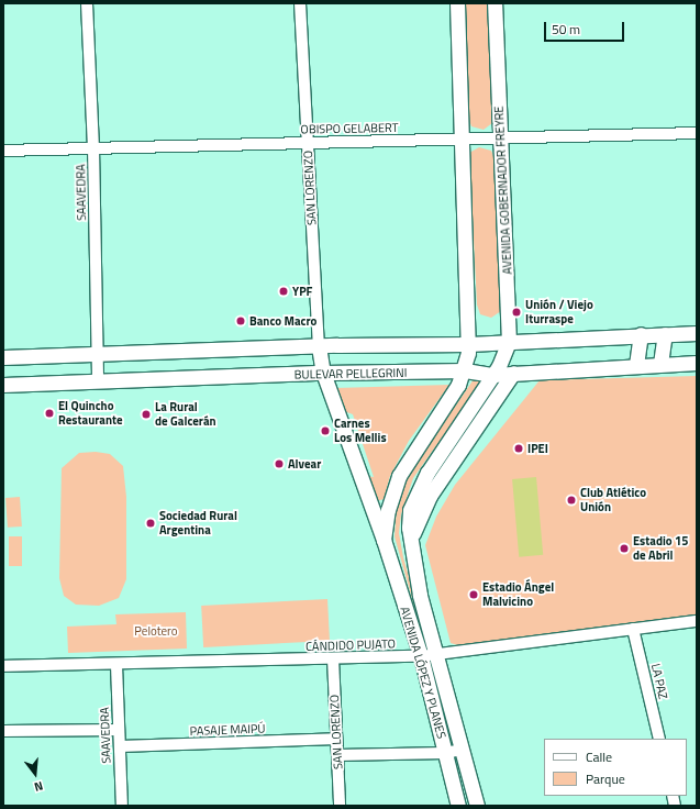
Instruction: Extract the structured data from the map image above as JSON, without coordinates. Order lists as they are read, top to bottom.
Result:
{
  "streets": {
    "main road": [
      "SAN LORENZO",
      "AVENIDA GOBERNADOR FREYRE",
      "BULEVAR PELLEGRINI",
      "AVENIDA LÓPEZ Y PLANES"
    ],
    "street": [
      "OBISPO GELABERT",
      "SAAVEDRA",
      "CÁNDIDO PUJATO",
      "LA PAZ",
      "PASAJE MAIPÚ"
    ]
  },
  "crossings": [
    ["OBISPO GELABERT", "SAN LORENZO"],
    ["OBISPO GELABERT", "AVENIDA GOBERNADOR FREYRE"],
    ["OBISPO GELABERT", "SAAVEDRA"],
    ["SAN LORENZO", "BULEVAR PELLEGRINI"],
    ["SAN LORENZO", "CÁNDIDO PUJATO"],
    ["SAN LORENZO", "AVENIDA LÓPEZ Y PLANES"],
    ["SAN LORENZO", "PASAJE MAIPÚ"],
    ["AVENIDA GOBERNADOR FREYRE", "BULEVAR PELLEGRINI"],
    ["AVENIDA GOBERNADOR FREYRE", "AVENIDA LÓPEZ Y PLANES"],
    ["SAAVEDRA", "BULEVAR PELLEGRINI"],
    ["SAAVEDRA", "CÁNDIDO PUJATO"],
    ["SAAVEDRA", "PASAJE MAIPÚ"],
    ["BULEVAR PELLEGRINI", "AVENIDA LÓPEZ Y PLANES"],
    ["CÁNDIDO PUJATO", "AVENIDA LÓPEZ Y PLANES"],
    ["CÁNDIDO PUJATO", "LA PAZ"]
  ],
  "parks": ["Pelotero"],
  "places": [
    "YPF",
    "Unión / Viejo Iturraspe",
    "Banco Macro",
    "El Quincho Restaurante",
    "La Rural de Galcerán",
    "Carnes Los Mellis",
    "IPEI",
    "Alvear",
    "Club Atlético Unión",
    "Sociedad Rural Argentina",
    "Estadio 15 de Abril",
    "Estadio Ángel Malvicino"
  ],
  "legend": ["Calle", "Parque"],
  "scale_bar": "50 m",
  "north": "bottom"
}
